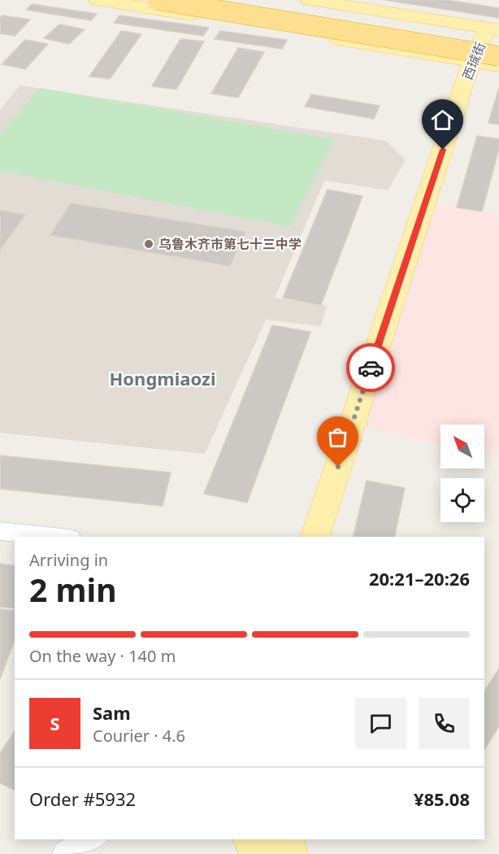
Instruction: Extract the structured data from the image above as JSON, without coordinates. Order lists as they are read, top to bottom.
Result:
{
  "streets": {
    "main road": ["西珹街"]
  },
  "districts": ["Hongmiaozi"],
  "places": ["乌鲁木齐市第七十三中学"],
  "north": "top left",
  "page": {
    "heading": ["2 min", "Arriving in", "20:21–20:26"],
    "panel": [
      "Sam",
      "Courier · 4.6",
      "Order #5932",
      "¥85.08"
    ],
    "bar": "On the way · 140 m",
    "round": "S"
  }
}
